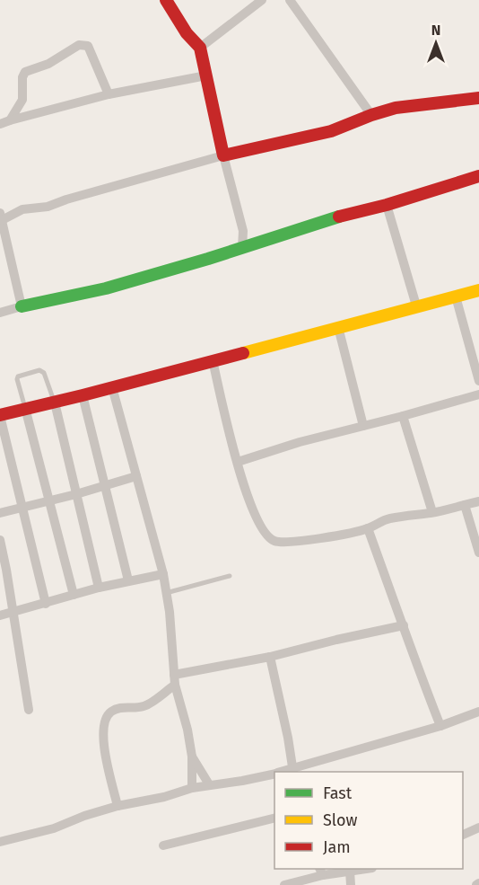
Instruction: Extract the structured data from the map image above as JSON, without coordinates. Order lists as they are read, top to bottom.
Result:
{
  "legend": ["Fast", "Slow", "Jam"],
  "north": "top"
}
